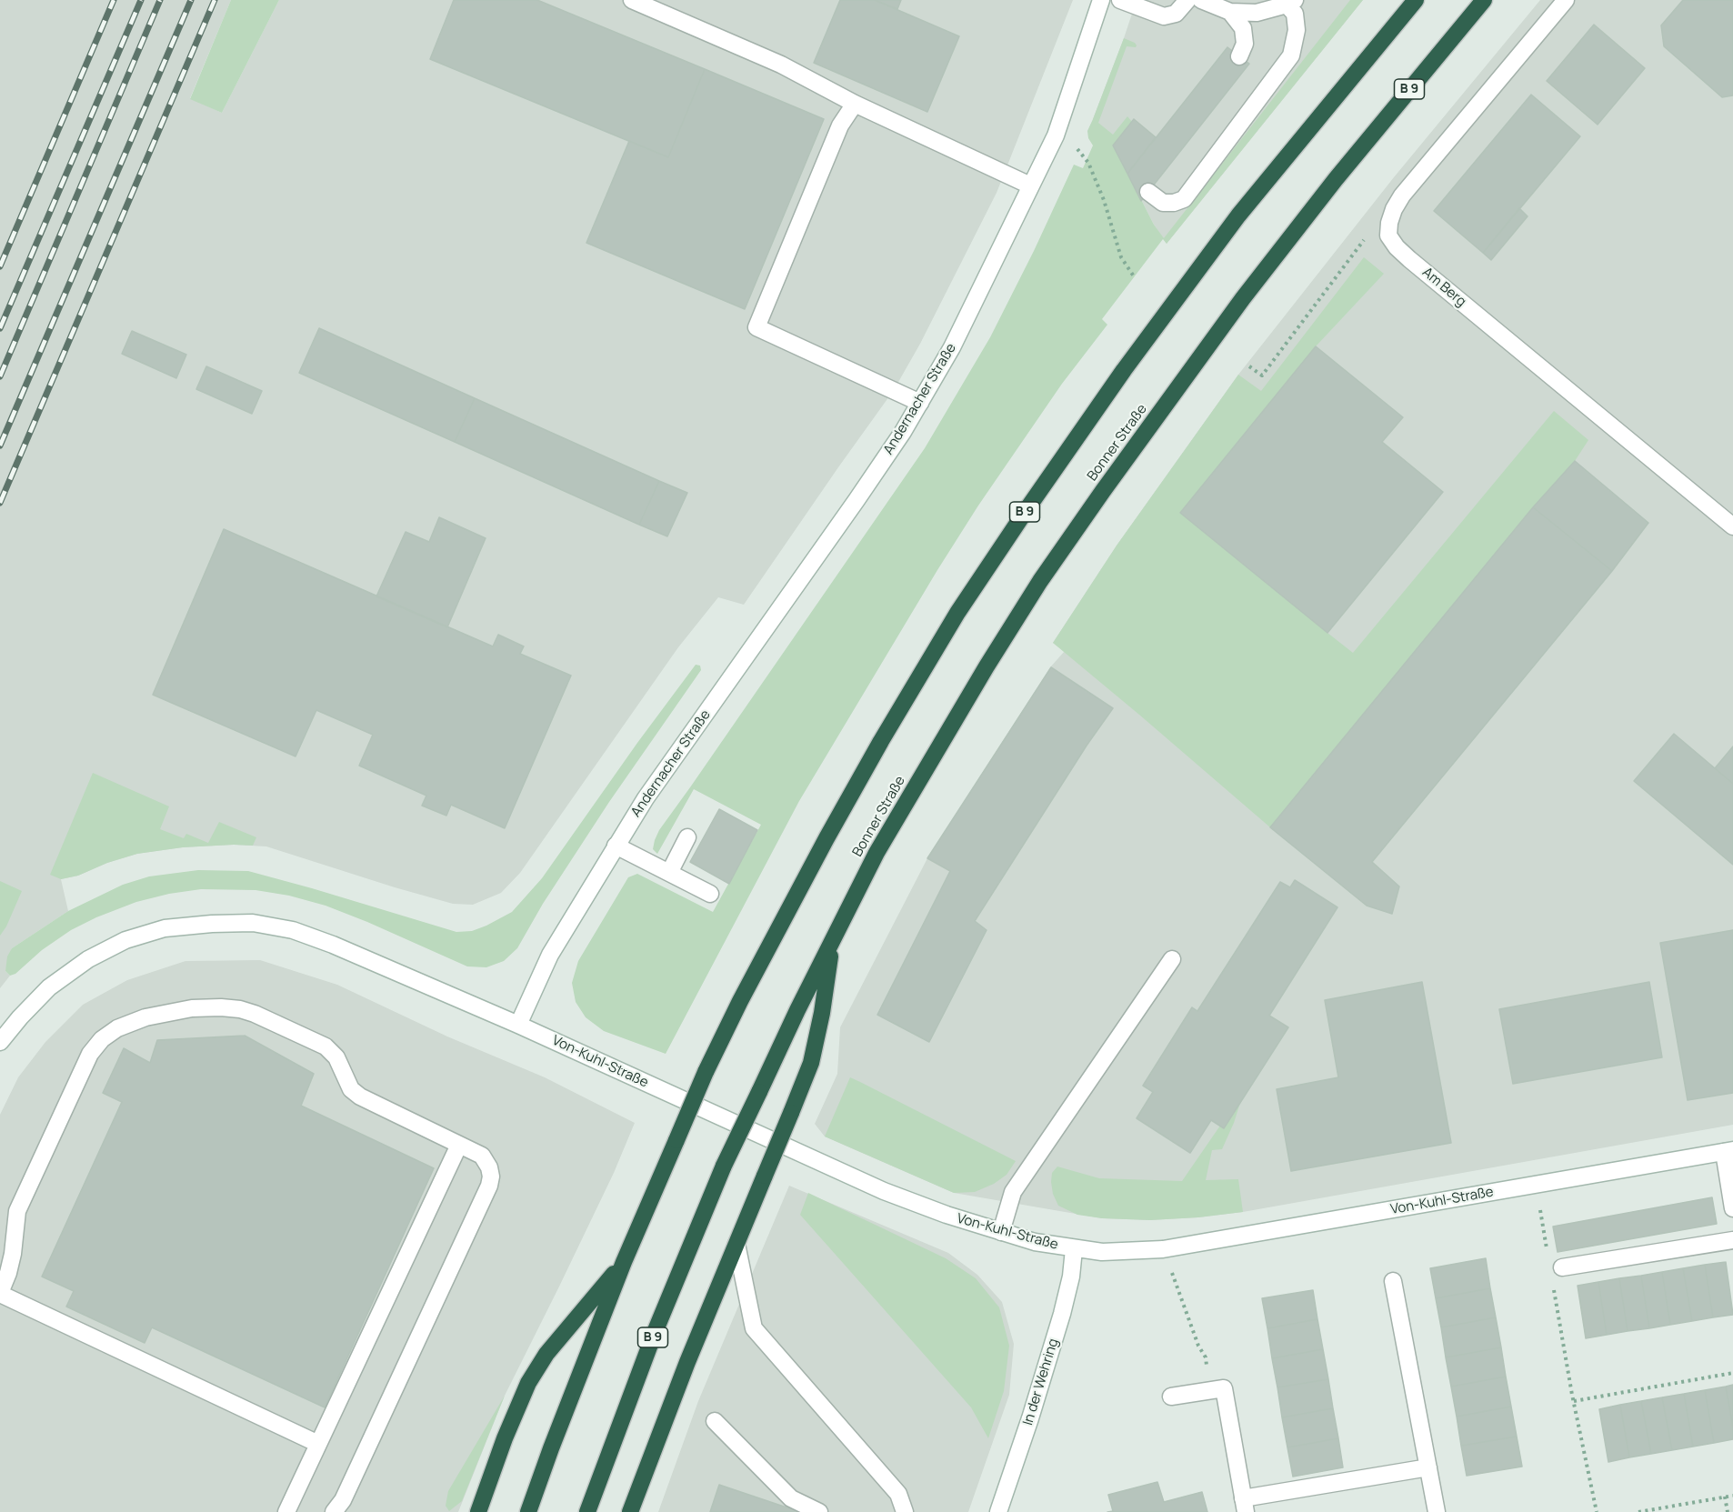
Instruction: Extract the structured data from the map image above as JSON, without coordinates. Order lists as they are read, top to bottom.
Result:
{
  "streets": {
    "highway": ["B 9", "Bonner Straße"],
    "street": [
      "Am Berg",
      "Andernacher Straße",
      "Von-Kuhl-Straße",
      "In der Wehring"
    ]
  },
  "crossings": [
    ["B 9", "Bonner Straße"],
    ["Andernacher Straße", "Von-Kuhl-Straße"],
    ["Von-Kuhl-Straße", "In der Wehring"]
  ]
}
